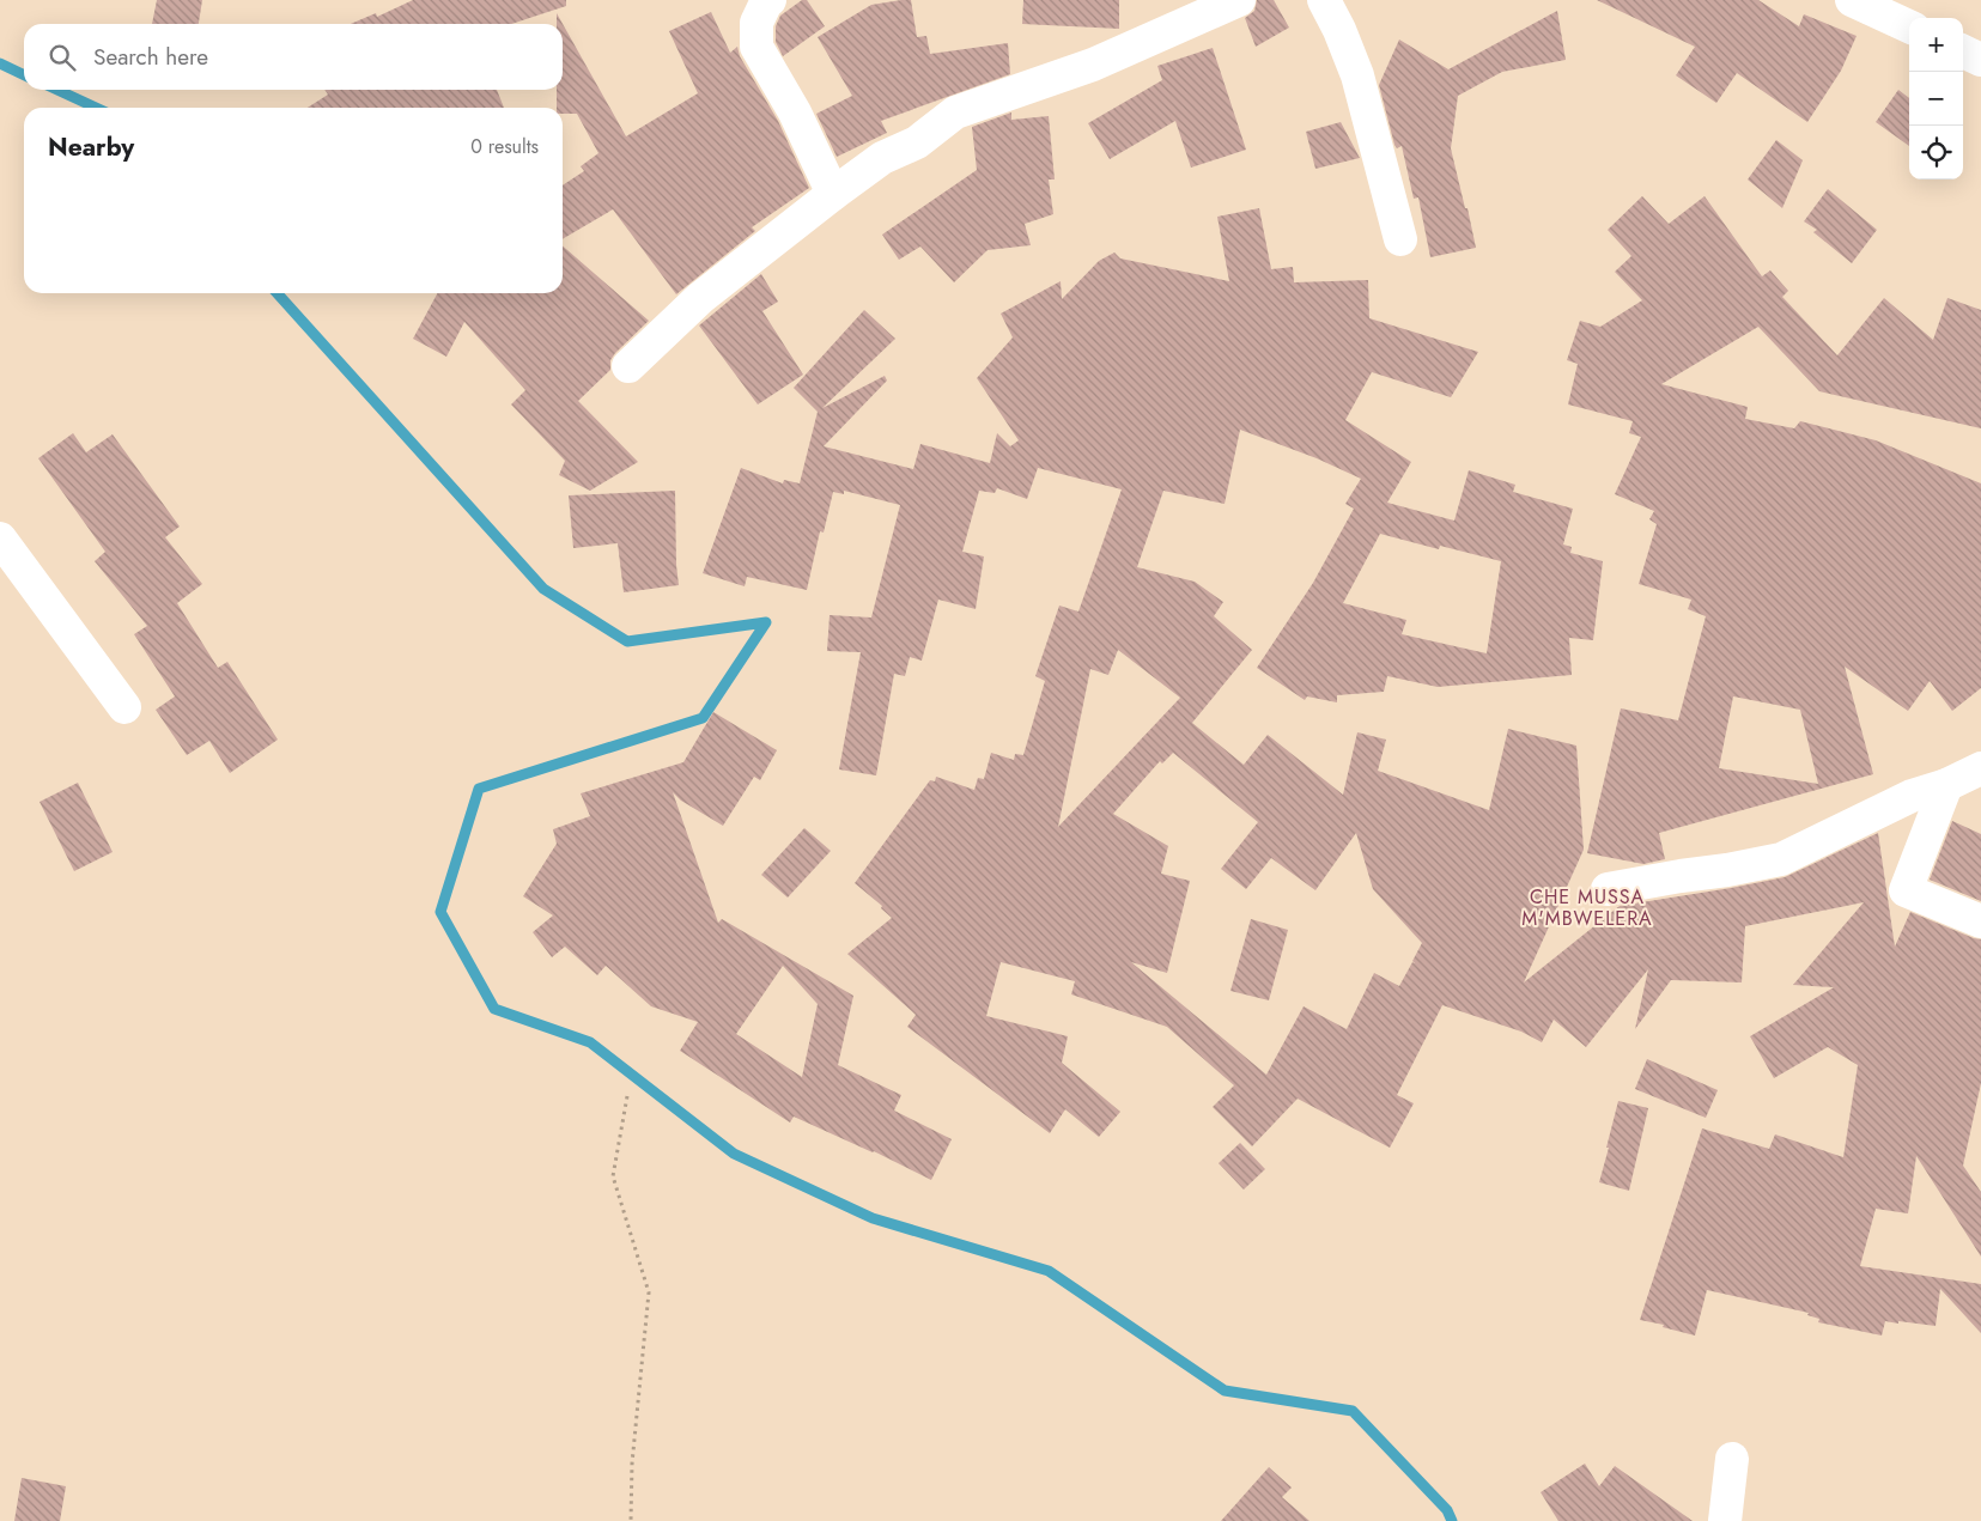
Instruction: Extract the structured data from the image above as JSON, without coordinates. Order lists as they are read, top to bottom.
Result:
{
  "districts": ["CHE MUSSA M'MBWELERA"],
  "page": {
    "map_buttons": ["+", "−"],
    "search": "Search here",
    "heading": ["Nearby", "0 results"]
  }
}
